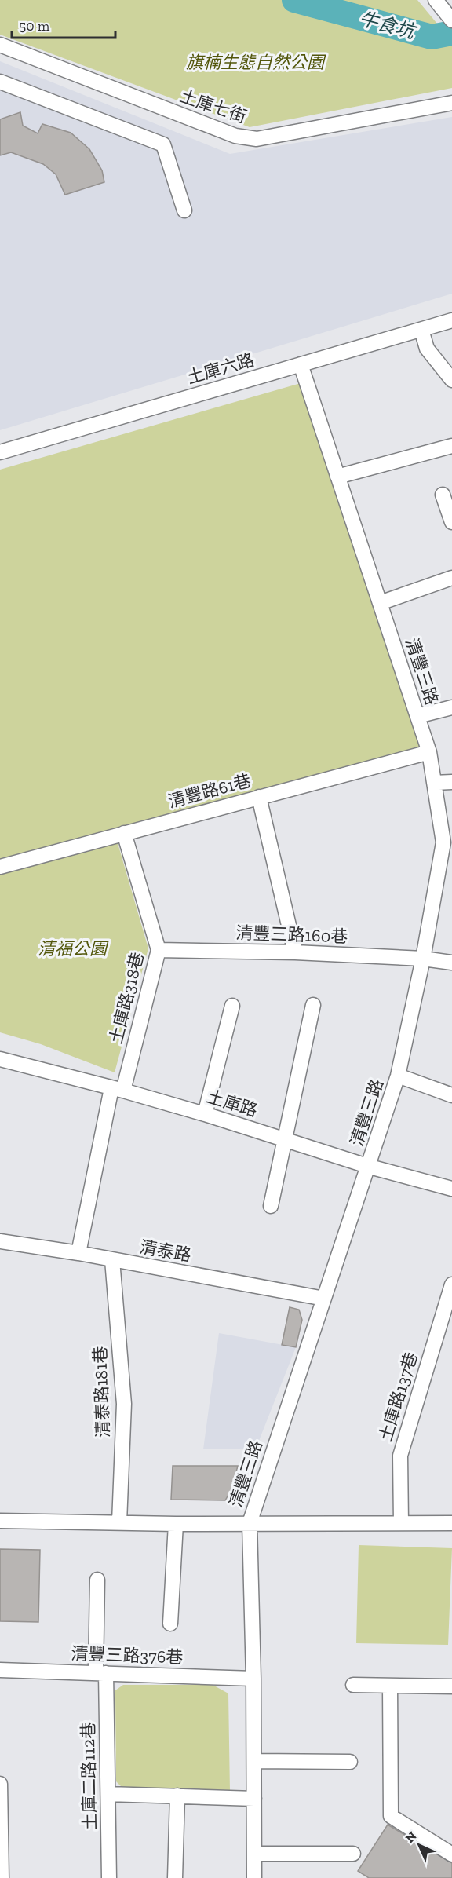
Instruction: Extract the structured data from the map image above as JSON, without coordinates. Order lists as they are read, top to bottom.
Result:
{
  "streets": {
    "street": [
      "土庫七街",
      "土庫六路",
      "清豐三路",
      "清豐路61巷",
      "清豐三路160巷",
      "土庫路318巷",
      "土庫路",
      "清泰路",
      "清泰路181巷",
      "土庫路137巷",
      "清豐三路376巷",
      "土庫二路112巷"
    ]
  },
  "crossings": [
    ["土庫六路", "清豐三路"],
    ["清豐三路", "清豐路61巷"],
    ["清豐三路", "清豐三路160巷"],
    ["清豐三路", "土庫路"],
    ["清豐三路", "清泰路"],
    ["清豐三路", "清豐三路376巷"],
    ["清豐路61巷", "土庫路318巷"],
    ["清豐三路160巷", "土庫路318巷"],
    ["土庫路318巷", "土庫路"],
    ["土庫路318巷", "清泰路"],
    ["清泰路", "清泰路181巷"],
    ["清豐三路376巷", "土庫二路112巷"]
  ],
  "water": ["牛食坑"],
  "parks": ["旗楠生態自然公園", "清福公園"],
  "scale_bar": "50 m",
  "north": "top left"
}
